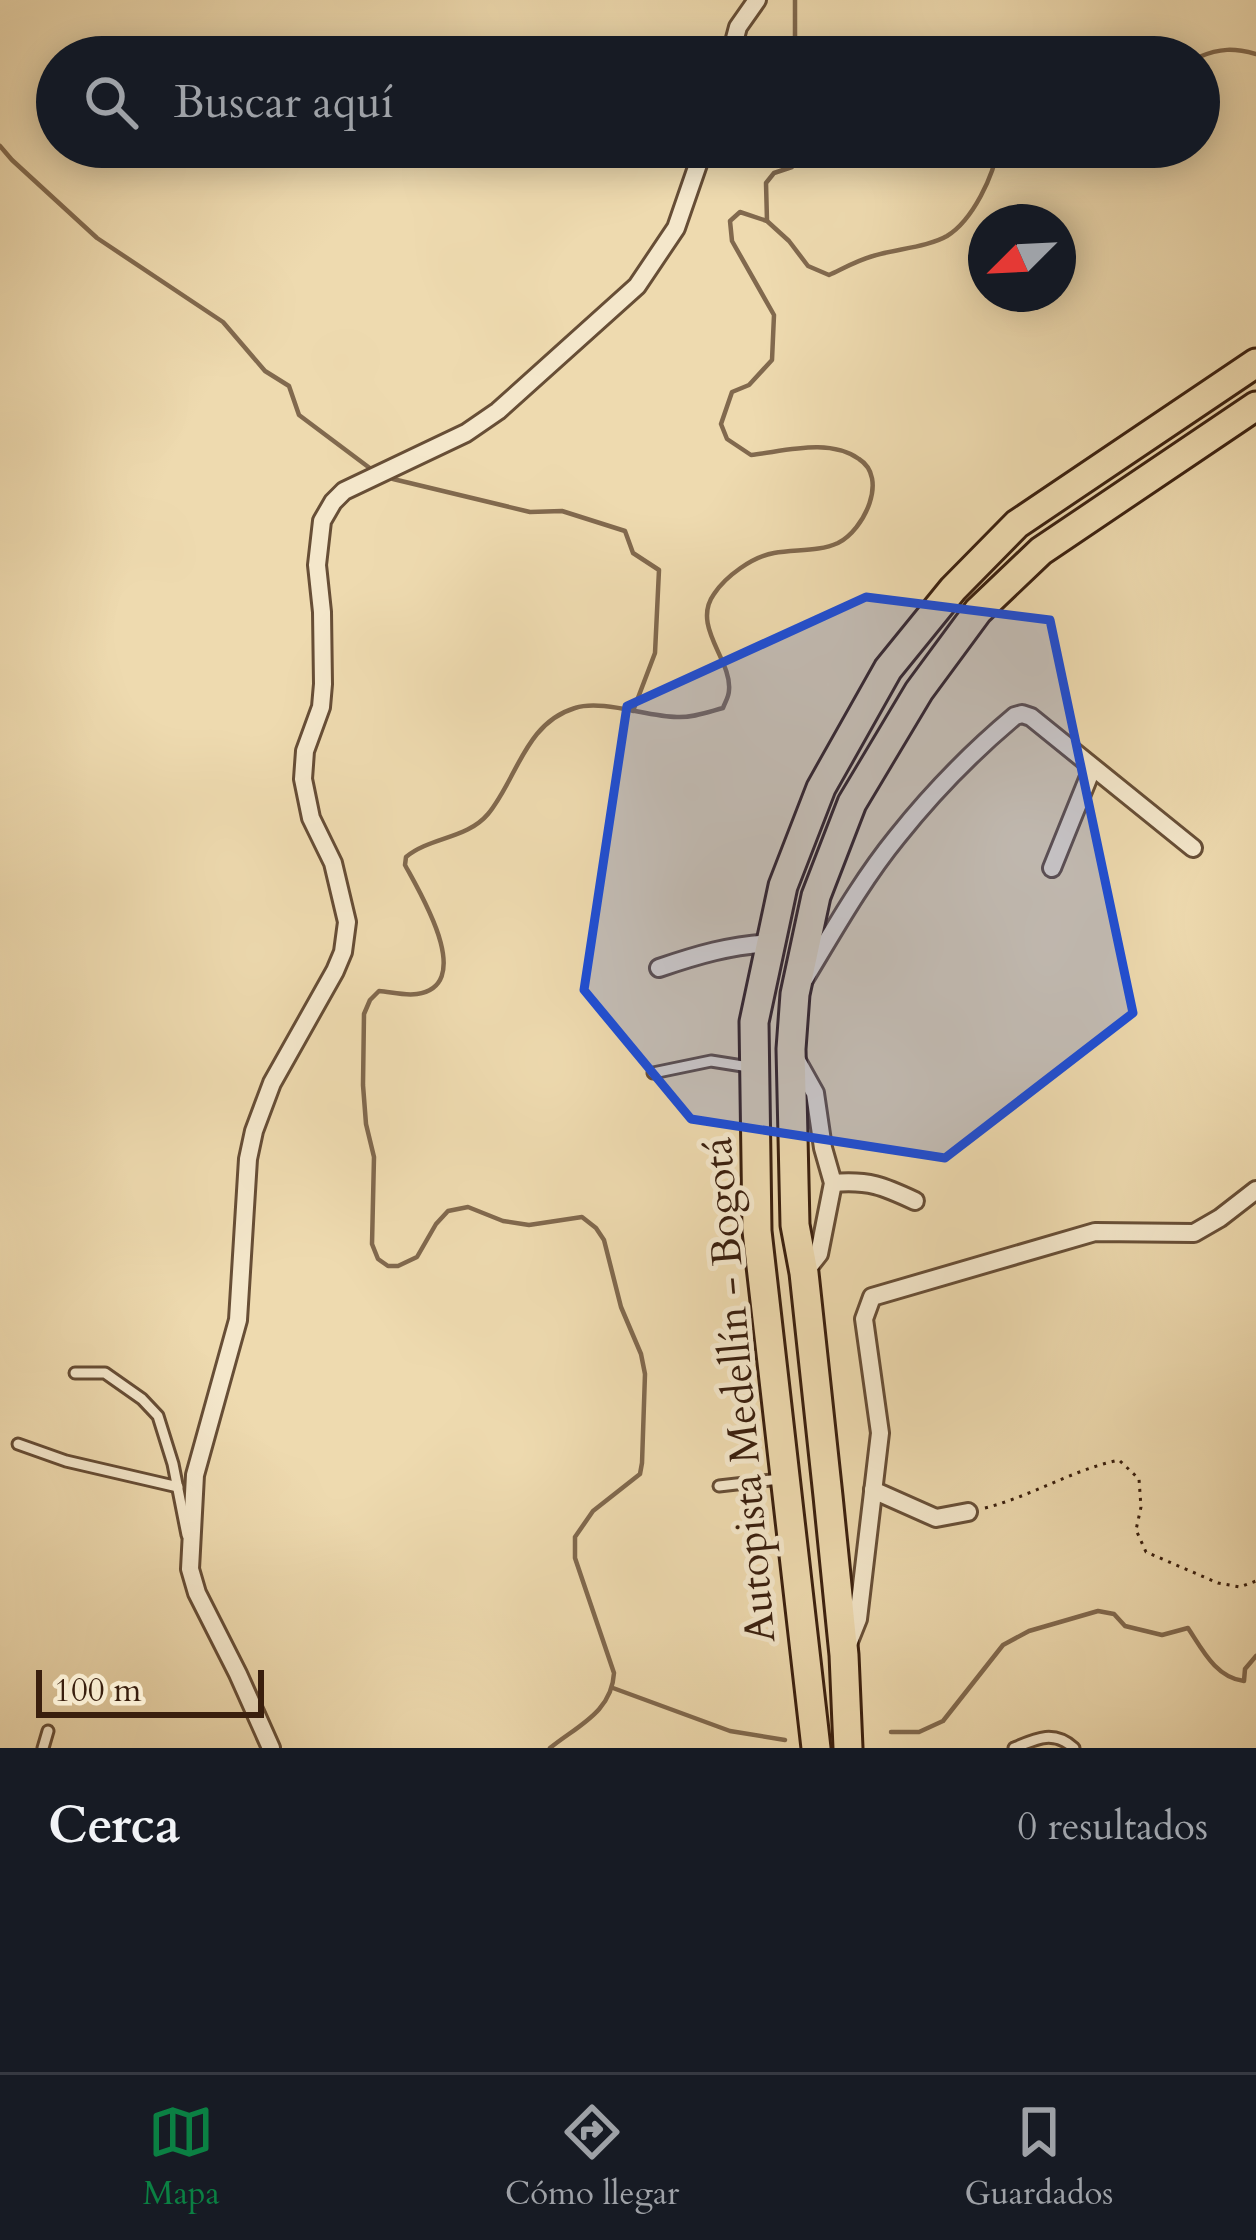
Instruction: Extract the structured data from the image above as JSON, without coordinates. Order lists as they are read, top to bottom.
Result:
{
  "streets": {
    "highway": ["Autopista Medellín - Bogotá"]
  },
  "scale_bar": "100 m",
  "north": "bottom left",
  "page": {
    "search": "Buscar aquí",
    "scale": "100 m",
    "heading": ["Cerca", "0 resultados"],
    "nav": ["Mapa", "Cómo llegar", "Guardados"]
  }
}
